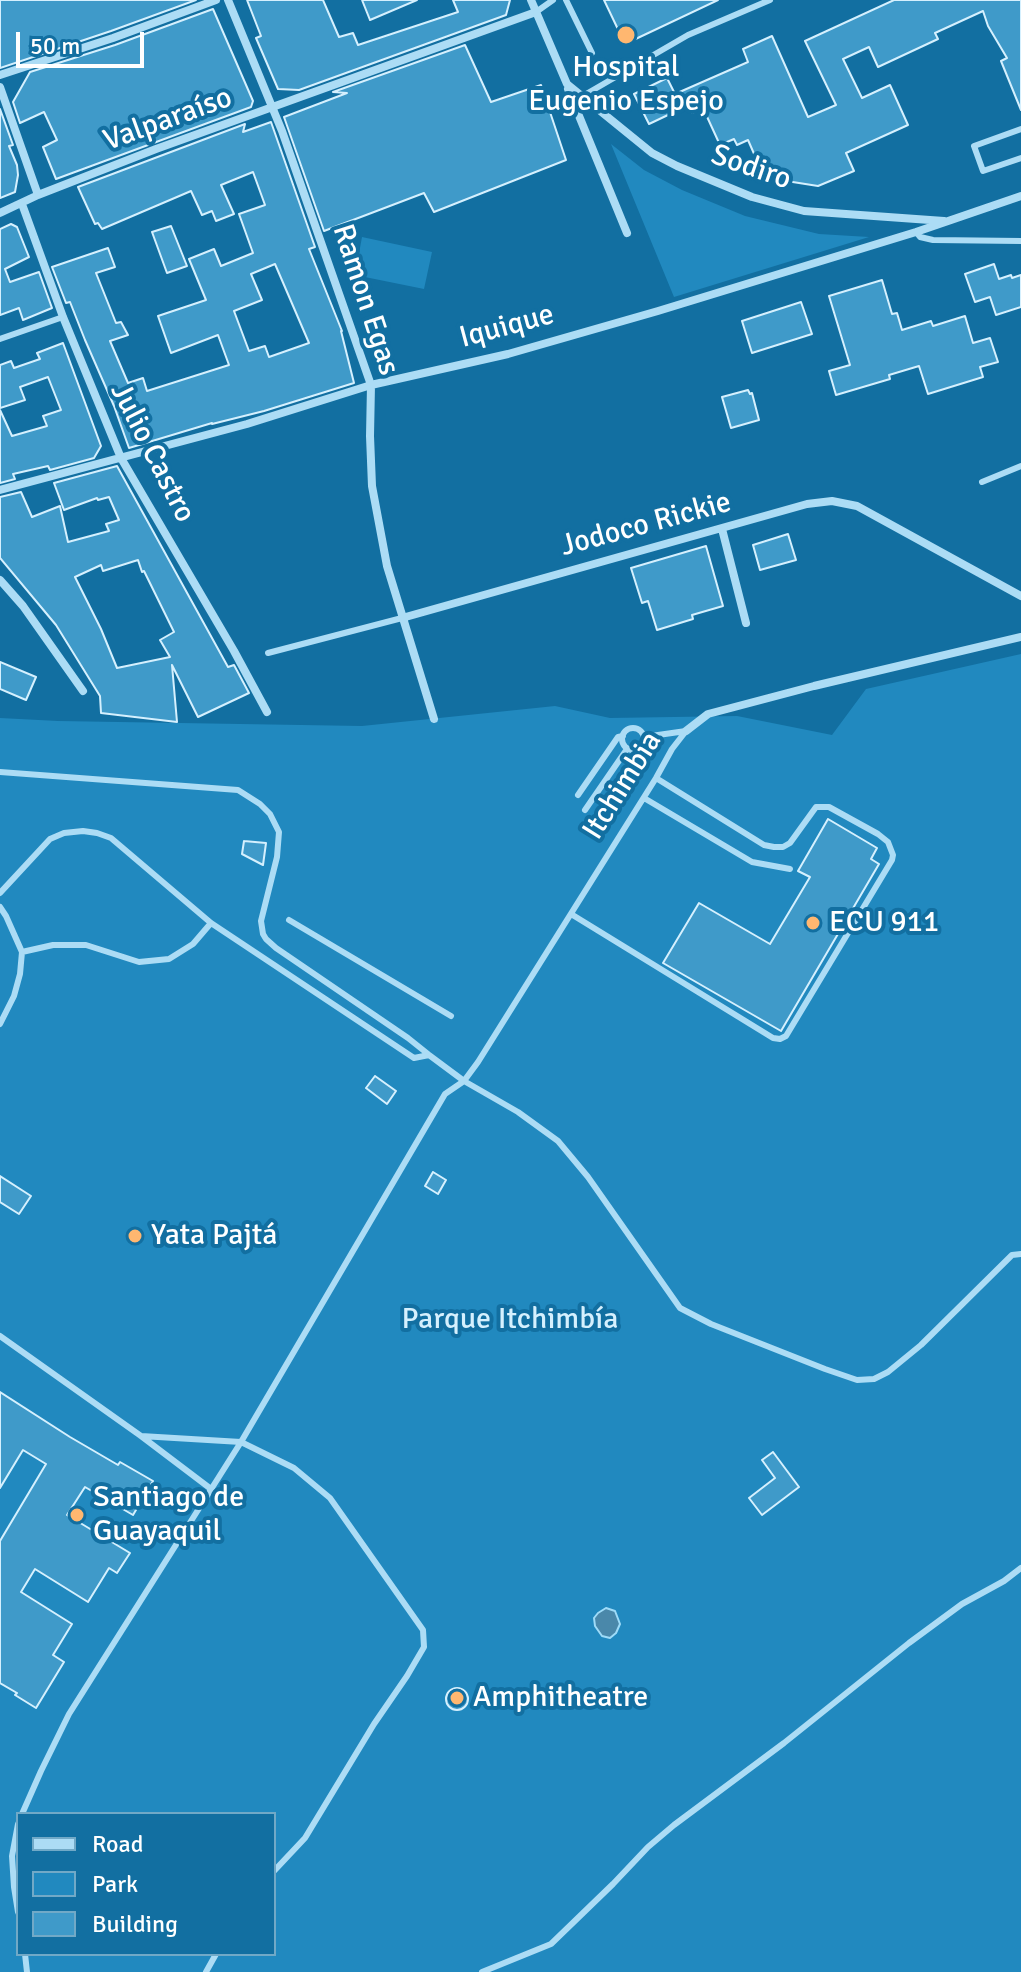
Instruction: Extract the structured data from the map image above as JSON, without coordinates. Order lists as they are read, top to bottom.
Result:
{
  "streets": {
    "street": [
      "Valparaíso",
      "Sodiro",
      "Ramon Egas",
      "Iquique",
      "Julio Castro",
      "Jodoco Rickie",
      "Itchimbia"
    ]
  },
  "crossings": [
    ["Valparaíso", "Sodiro"],
    ["Valparaíso", "Ramon Egas"],
    ["Valparaíso", "Julio Castro"],
    ["Sodiro", "Iquique"],
    ["Ramon Egas", "Iquique"],
    ["Ramon Egas", "Jodoco Rickie"],
    ["Iquique", "Julio Castro"]
  ],
  "parks": ["Parque Itchimbía"],
  "places": [
    "Hospital Eugenio Espejo",
    "ECU 911",
    "Yata Pajtá",
    "Santiago de Guayaquil",
    "Amphitheatre"
  ],
  "legend": ["Road", "Park", "Building"],
  "scale_bar": "50 m"
}
